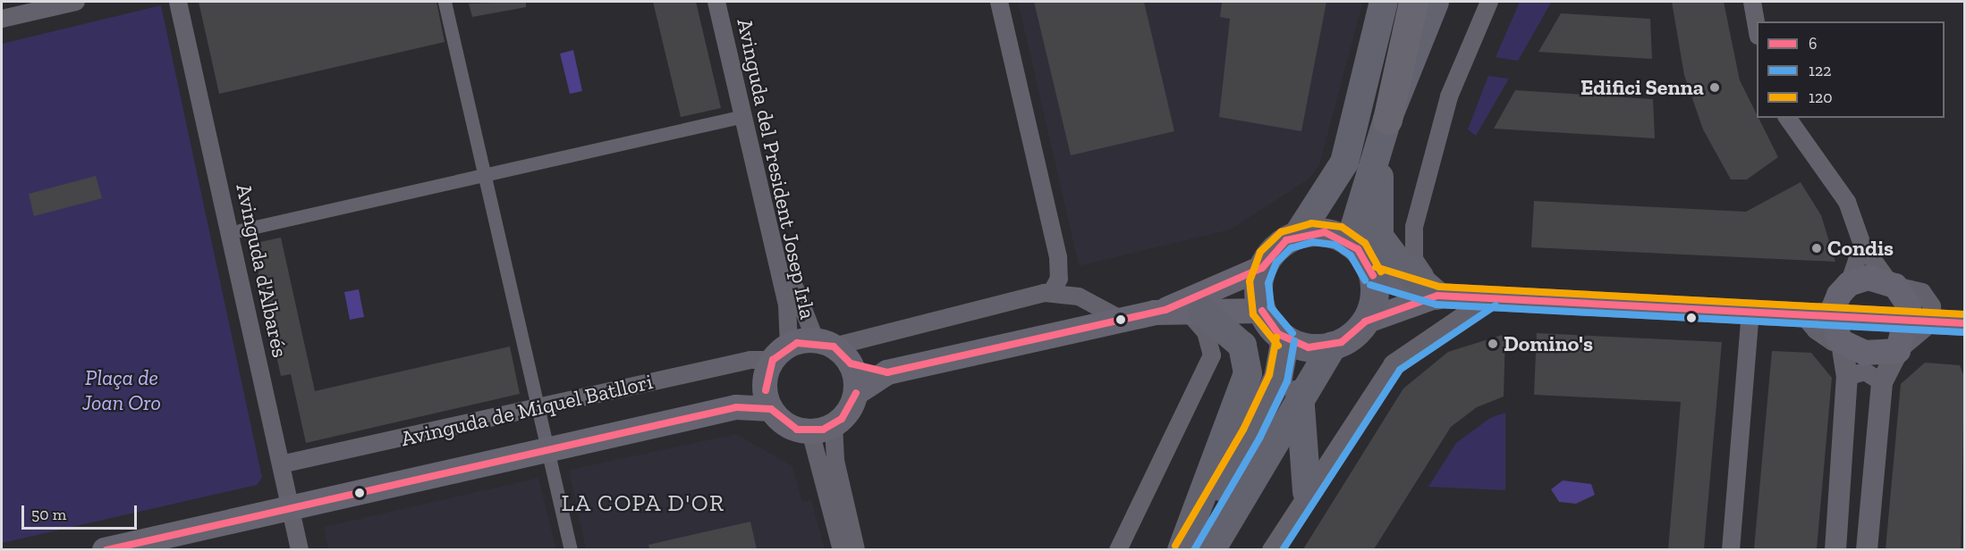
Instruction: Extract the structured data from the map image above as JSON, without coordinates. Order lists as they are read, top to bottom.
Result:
{
  "streets": {
    "main road": ["Avinguda de Miquel Batllori"],
    "street": ["Avinguda del President Josep Irla", "Avinguda d'Albarés"]
  },
  "crossings": [
    ["Avinguda del President Josep Irla", "Avinguda de Miquel Batllori"],
    ["Avinguda d'Albarés", "Avinguda de Miquel Batllori"]
  ],
  "districts": ["LA COPA D'OR"],
  "parks": ["Plaça de Joan Oro"],
  "places": ["Edifici Senna", "Condis", "Domino's"],
  "lines": ["transit line 120", "transit line 6", "transit line 122"],
  "legend": ["6", "122", "120"],
  "scale_bar": "50 m"
}
